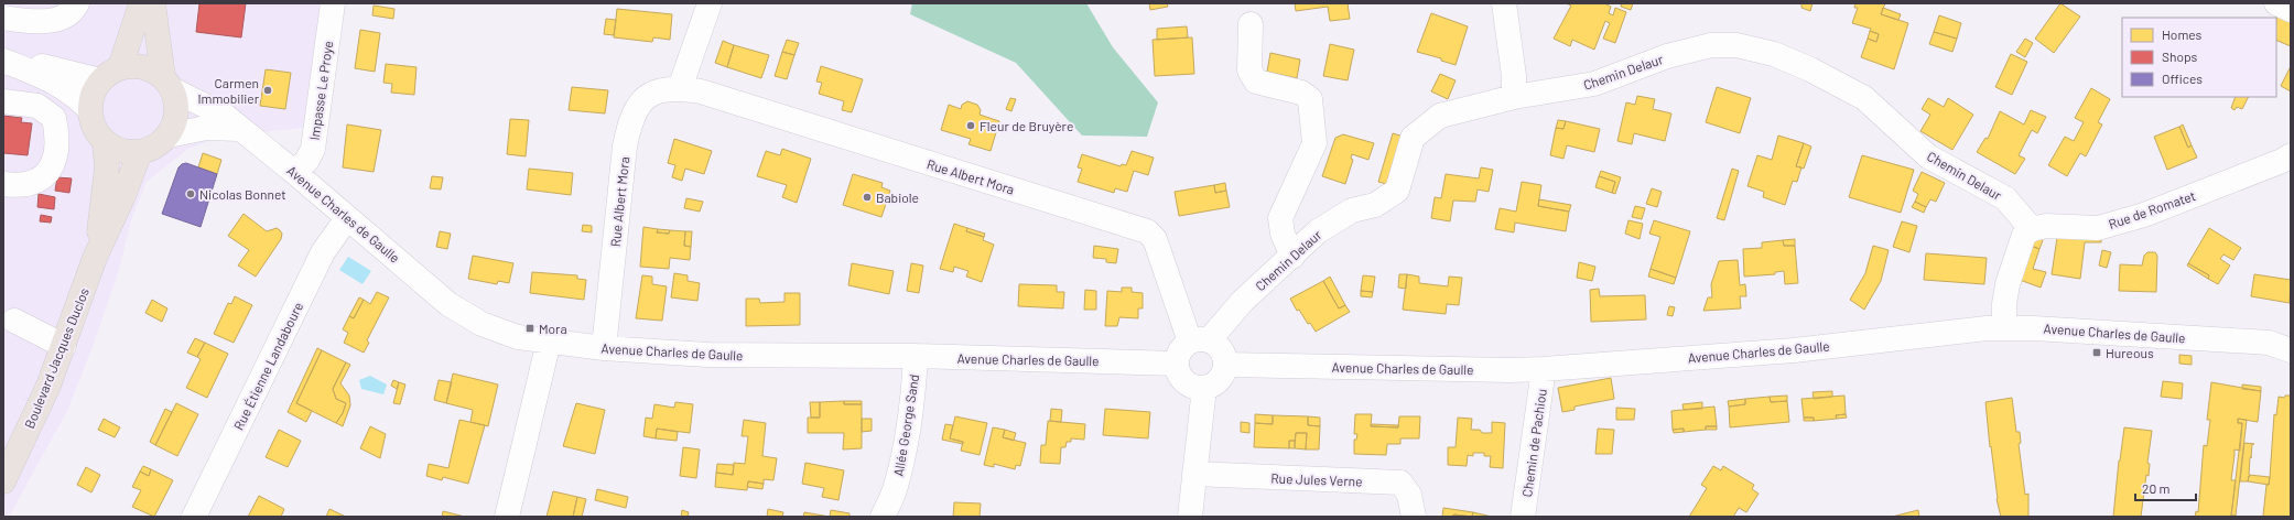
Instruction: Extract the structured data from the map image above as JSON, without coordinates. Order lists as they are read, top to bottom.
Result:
{
  "streets": {
    "main road": ["Boulevard Jacques Duclos"],
    "street": [
      "Chemin Delaur",
      "Impasse Le Proye",
      "Rue Albert Mora",
      "Rue de Romatet",
      "Avenue Charles de Gaulle",
      "Rue Étienne Landaboure",
      "Allée George Sand",
      "Chemin de Pachiou",
      "Rue Jules Verne"
    ]
  },
  "crossings": [
    ["Chemin Delaur", "Rue Albert Mora"],
    ["Chemin Delaur", "Rue de Romatet"],
    ["Chemin Delaur", "Avenue Charles de Gaulle"],
    ["Impasse Le Proye", "Avenue Charles de Gaulle"],
    ["Rue Albert Mora", "Avenue Charles de Gaulle"],
    ["Avenue Charles de Gaulle", "Boulevard Jacques Duclos"],
    ["Avenue Charles de Gaulle", "Rue Étienne Landaboure"],
    ["Avenue Charles de Gaulle", "Allée George Sand"],
    ["Avenue Charles de Gaulle", "Chemin de Pachiou"]
  ],
  "places": {
    "other": [
      "Carmen Immobilier",
      "Fleur de Bruyère",
      "Nicolas Bonnet",
      "Babiole"
    ],
    "transit": ["Mora", "Hureous"]
  },
  "legend": ["Homes", "Shops", "Offices"],
  "scale_bar": "20 m"
}
